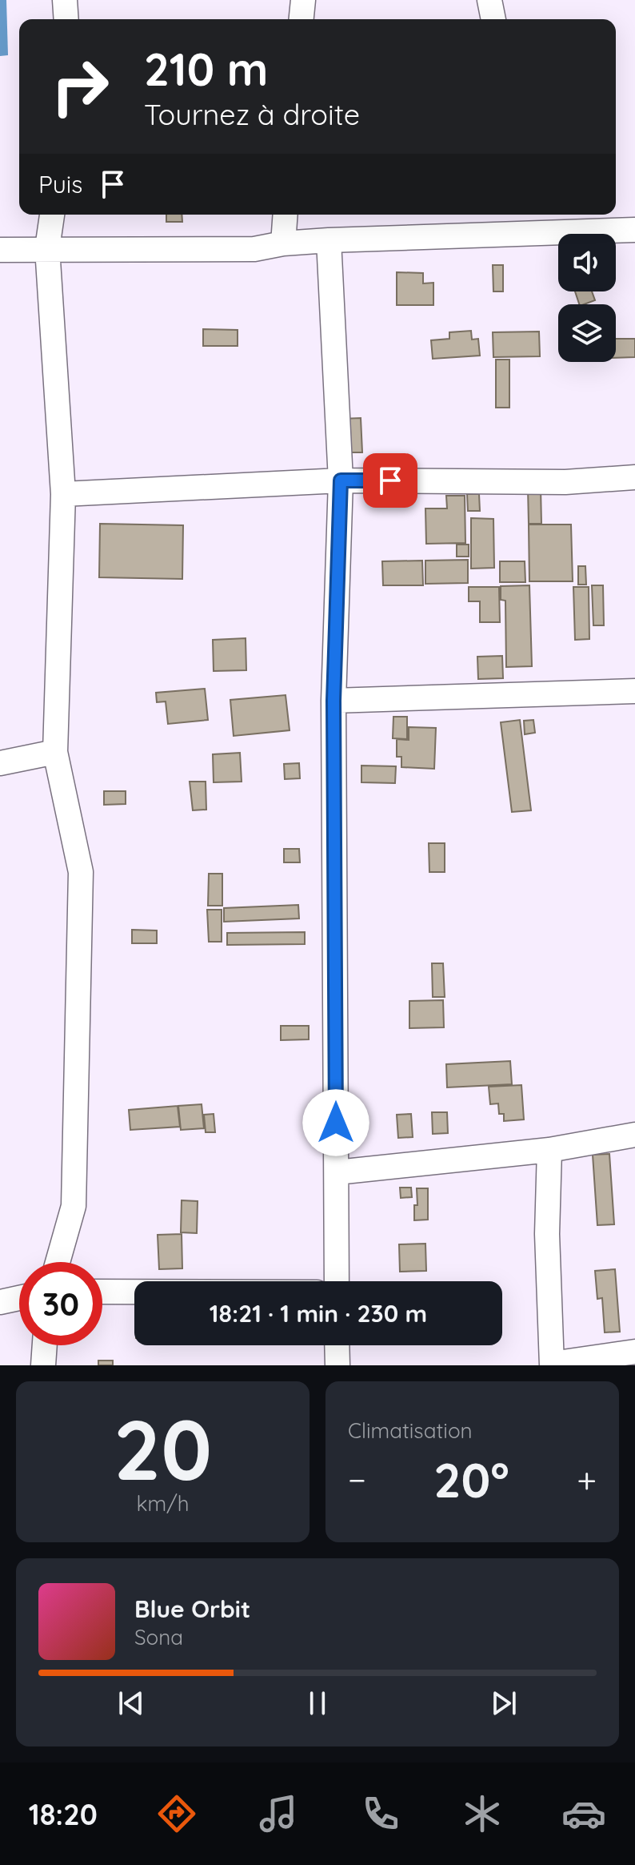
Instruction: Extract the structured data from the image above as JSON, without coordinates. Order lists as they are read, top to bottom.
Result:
{
  "page": {
    "turn": ["210 m", "Tournez à droite"],
    "then": "Puis",
    "limit": "30",
    "trip": "18:21 · 1 min · 230 m",
    "tile": [
      ["20", "km/h"],
      "Climatisation"
    ],
    "heat": ["−", "20°", "+"],
    "song": ["Blue Orbit", "Sona"],
    "tabs": "18:20"
  }
}
